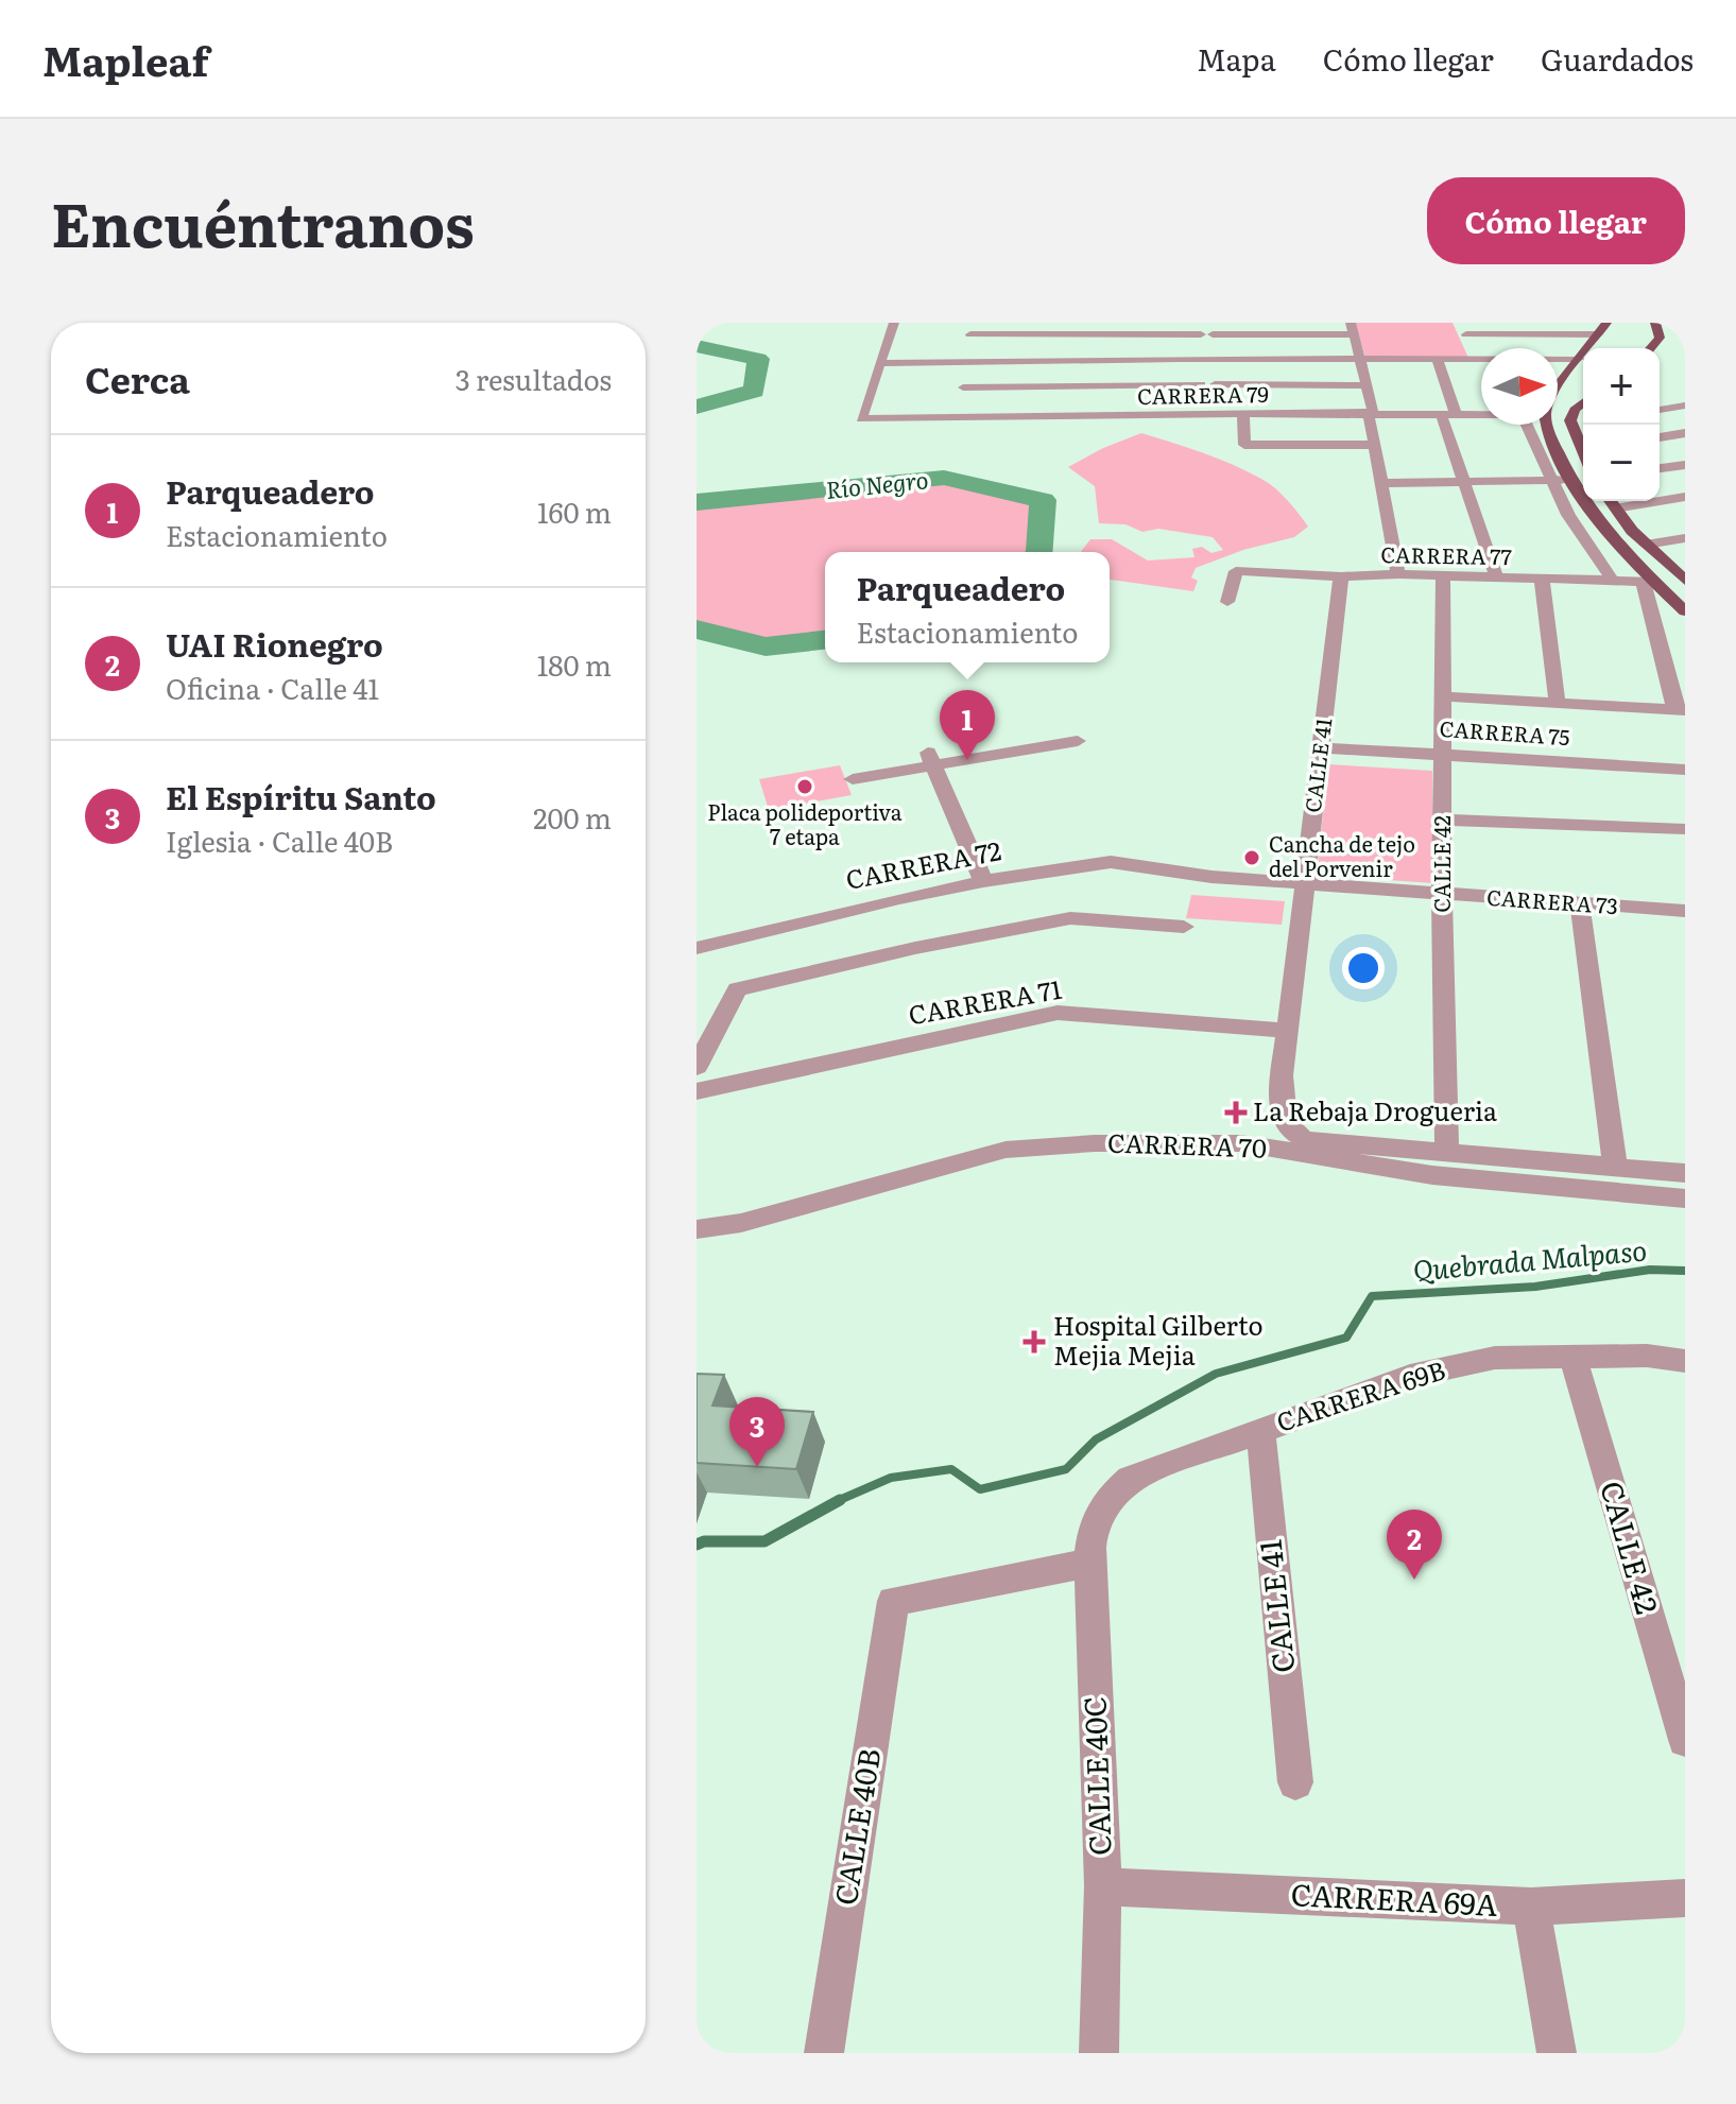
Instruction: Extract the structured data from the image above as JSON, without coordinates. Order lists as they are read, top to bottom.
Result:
{
  "streets": {
    "street": [
      "CARRERA 79",
      "CARRERA 77",
      "CARRERA 75",
      "CALLE 41",
      "CALLE 42",
      "CARRERA 72",
      "CARRERA 73",
      "CARRERA 71",
      "CARRERA 70",
      "CARRERA 69B",
      "CALLE 40C",
      "CALLE 40B",
      "CARRERA 69A"
    ]
  },
  "crossings": [
    ["CARRERA 77", "CALLE 41"],
    ["CARRERA 77", "CALLE 42"],
    ["CARRERA 75", "CALLE 41"],
    ["CARRERA 75", "CALLE 42"],
    ["CALLE 41", "CARRERA 73"],
    ["CALLE 41", "CARRERA 71"],
    ["CALLE 41", "CARRERA 70"],
    ["CALLE 41", "CARRERA 69B"],
    ["CALLE 42", "CARRERA 73"],
    ["CALLE 42", "CARRERA 70"],
    ["CALLE 42", "CARRERA 69B"],
    ["CARRERA 72", "CARRERA 73"],
    ["CARRERA 69B", "CALLE 40C"],
    ["CALLE 40C", "CALLE 40B"],
    ["CALLE 40C", "CARRERA 69A"]
  ],
  "water": ["Río Negro", "Quebrada Malpaso"],
  "places": {
    "other": ["Placa polideportiva 7 etapa", "Cancha de tejo del Porvenir"],
    "health": ["La Rebaja Drogueria", "Hospital Gilberto Mejia Mejia"]
  },
  "north": "right",
  "page": {
    "header": "Mapleaf",
    "nav": ["Mapa", "Cómo llegar", "Guardados"],
    "title": "Encuéntranos",
    "buttons": "Cómo llegar",
    "heading": ["Cerca", "3 resultados"],
    "map_buttons": ["+", "−"],
    "list": [
      {
        "mark": "1",
        "name": "Parqueadero",
        "note": "Estacionamiento",
        "value": "160 m"
      },
      {
        "mark": "2",
        "name": "UAI Rionegro",
        "note": "Oficina · Calle 41",
        "value": "180 m"
      },
      {
        "mark": "3",
        "name": "El Espíritu Santo",
        "note": "Iglesia · Calle 40B",
        "value": "200 m"
      }
    ],
    "popup": ["Parqueadero", "Estacionamiento"],
    "pins": ["1", "3", "2"]
  }
}
